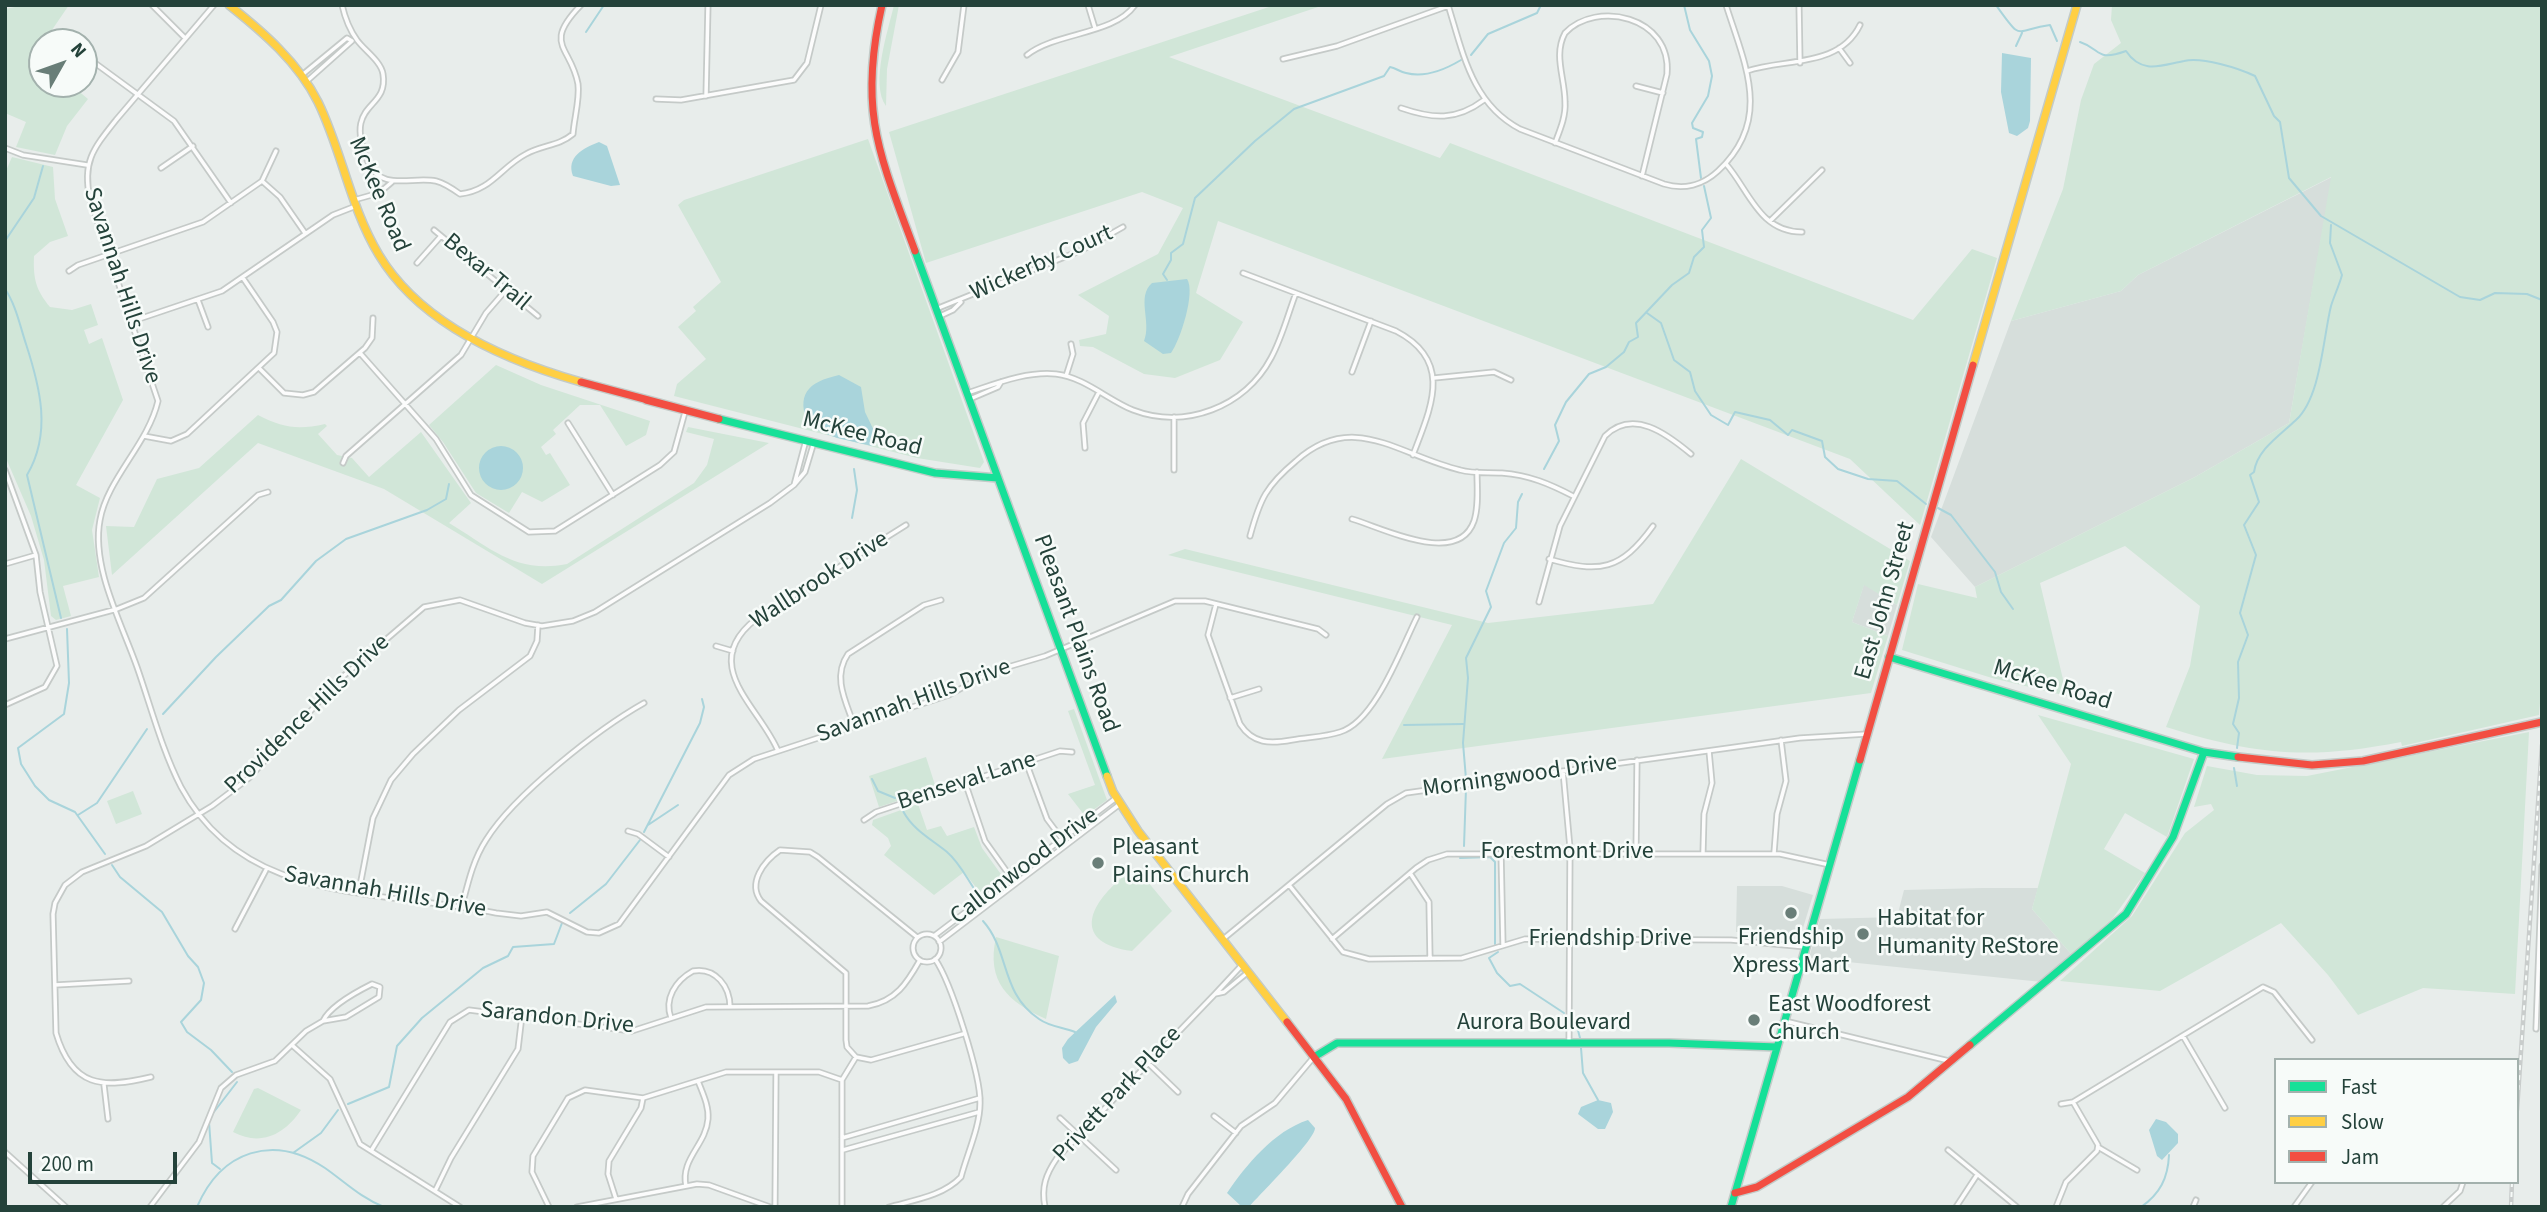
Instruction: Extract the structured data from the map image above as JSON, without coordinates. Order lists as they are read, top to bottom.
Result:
{
  "streets": {
    "street": [
      "McKee Road",
      "Wickerby Court",
      "Bexar Trail",
      "Savannah Hills Drive",
      "Wallbrook Drive",
      "East John Street",
      "Pleasant Plains Road",
      "Providence Hills Drive",
      "Morningwood Drive",
      "Benseval Lane",
      "Forestmont Drive",
      "Callonwood Drive",
      "Friendship Drive",
      "Sarandon Drive",
      "Aurora Boulevard",
      "Privett Park Place"
    ]
  },
  "crossings": [
    ["McKee Road", "East John Street"],
    ["McKee Road", "Pleasant Plains Road"],
    ["McKee Road", "Providence Hills Drive"],
    ["Wickerby Court", "Pleasant Plains Road"],
    ["Savannah Hills Drive", "Wallbrook Drive"],
    ["Savannah Hills Drive", "Pleasant Plains Road"],
    ["Savannah Hills Drive", "Providence Hills Drive"],
    ["East John Street", "Morningwood Drive"],
    ["East John Street", "Forestmont Drive"],
    ["East John Street", "Friendship Drive"],
    ["East John Street", "Aurora Boulevard"],
    ["Pleasant Plains Road", "Morningwood Drive"],
    ["Pleasant Plains Road", "Callonwood Drive"],
    ["Pleasant Plains Road", "Aurora Boulevard"],
    ["Pleasant Plains Road", "Privett Park Place"],
    ["Morningwood Drive", "Friendship Drive"],
    ["Forestmont Drive", "Friendship Drive"],
    ["Callonwood Drive", "Sarandon Drive"]
  ],
  "places": [
    "Pleasant Plains Church",
    "Friendship Xpress Mart",
    "Habitat for Humanity ReStore",
    "East Woodforest Church"
  ],
  "legend": ["Fast", "Slow", "Jam"],
  "scale_bar": "200 m",
  "north": "top right"
}
